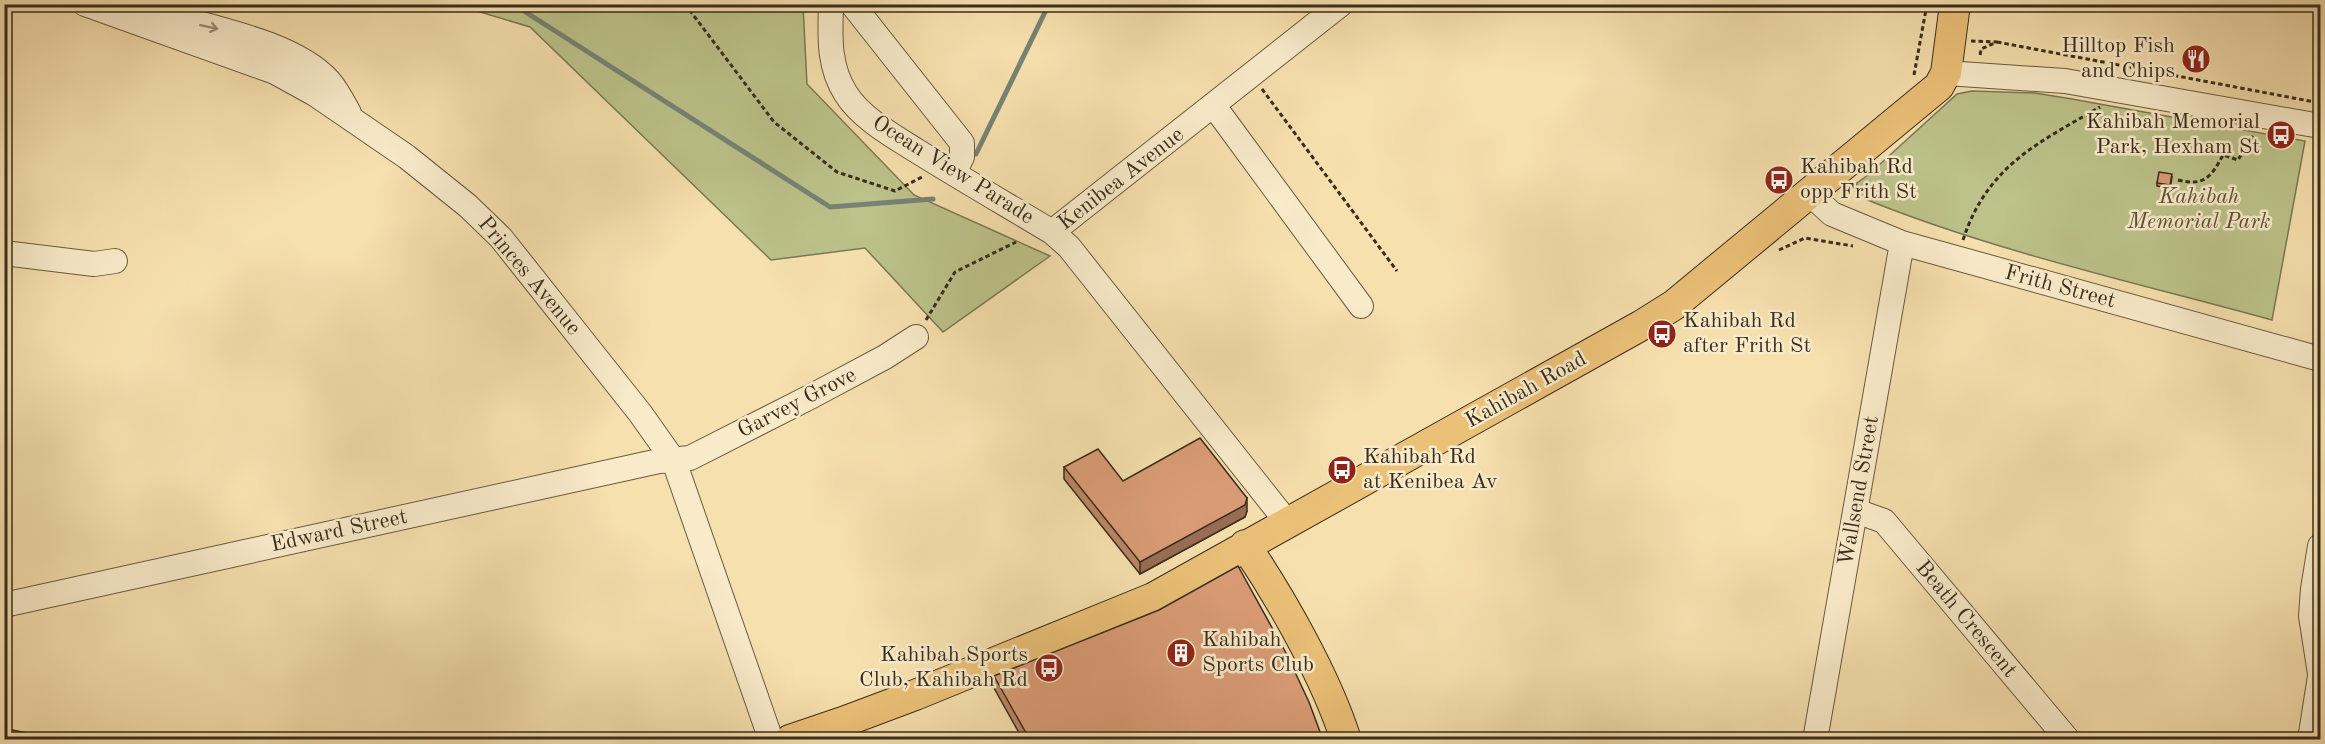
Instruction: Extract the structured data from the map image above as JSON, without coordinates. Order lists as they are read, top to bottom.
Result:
{
  "streets": {
    "main road": ["Kahibah Road"],
    "street": [
      "Ocean View Parade",
      "Kenibea Avenue",
      "Princes Avenue",
      "Frith Street",
      "Garvey Grove",
      "Wallsend Street",
      "Edward Street",
      "Beath Crescent"
    ]
  },
  "crossings": [
    ["Ocean View Parade", "Kenibea Avenue"],
    ["Kenibea Avenue", "Kahibah Road"],
    ["Princes Avenue", "Garvey Grove"],
    ["Princes Avenue", "Edward Street"],
    ["Frith Street", "Kahibah Road"],
    ["Frith Street", "Wallsend Street"],
    ["Garvey Grove", "Edward Street"],
    ["Wallsend Street", "Beath Crescent"]
  ],
  "parks": ["Kahibah Memorial Park"],
  "places": {
    "restaurant": ["Hilltop Fish and Chips"],
    "bus stop": [
      "Kahibah Memorial Park, Hexham St",
      "Kahibah Rd opp Frith St",
      "Kahibah Rd after Frith St",
      "Kahibah Rd at Kenibea Av",
      "Kahibah Sports Club, Kahibah Rd"
    ],
    "building": ["Kahibah Sports Club"]
  }
}
